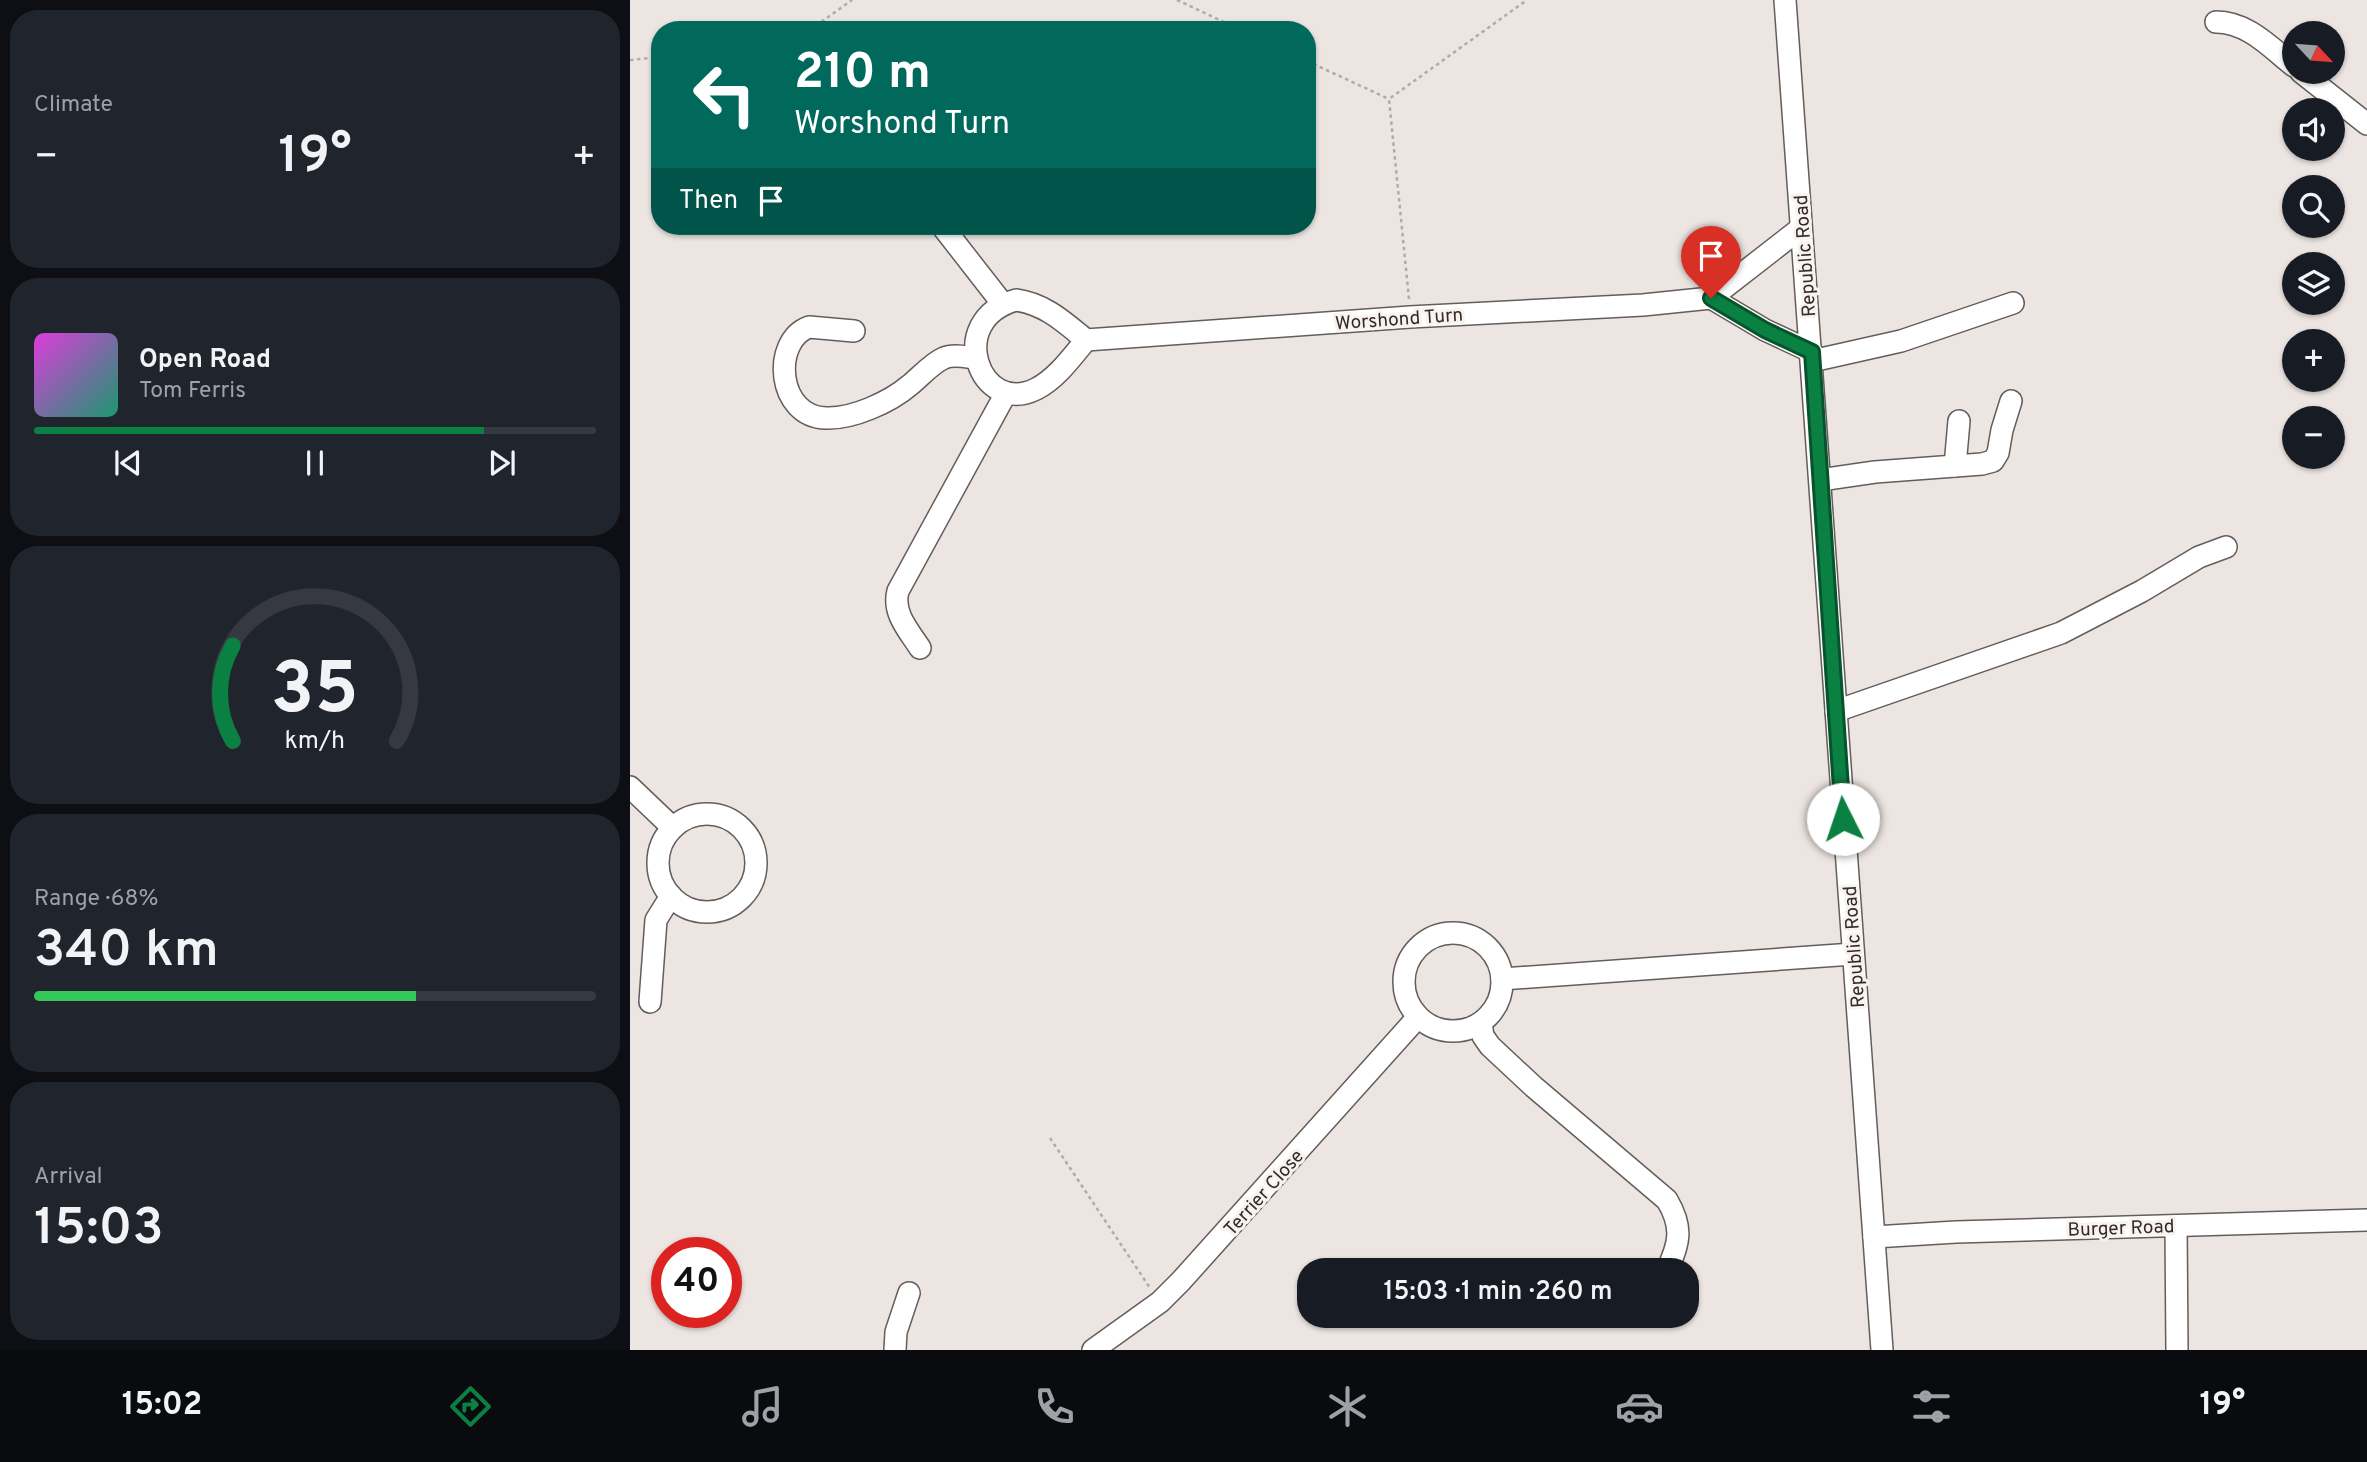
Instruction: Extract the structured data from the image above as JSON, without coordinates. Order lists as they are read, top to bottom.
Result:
{
  "streets": {
    "street": [
      "Republic Road",
      "Worshond Turn",
      "Terrier Close",
      "Burger Road"
    ]
  },
  "crossings": [
    ["Republic Road", "Burger Road"]
  ],
  "north": "bottom right",
  "page": {
    "tile": [
      "Climate",
      ["Range · 68%", "340 km"],
      ["Arrival", "15:03"]
    ],
    "map_buttons": ["+", "−"],
    "turn": ["210 m", "Worshond Turn"],
    "heat": ["−", "19°", "+"],
    "then": "Then",
    "song": ["Open Road", "Tom Ferris"],
    "limit": "40",
    "trip": "15:03 · 1 min · 260 m",
    "tabs": ["15:02", "19°"],
    "gauge": ["35", "km/h"]
  }
}
